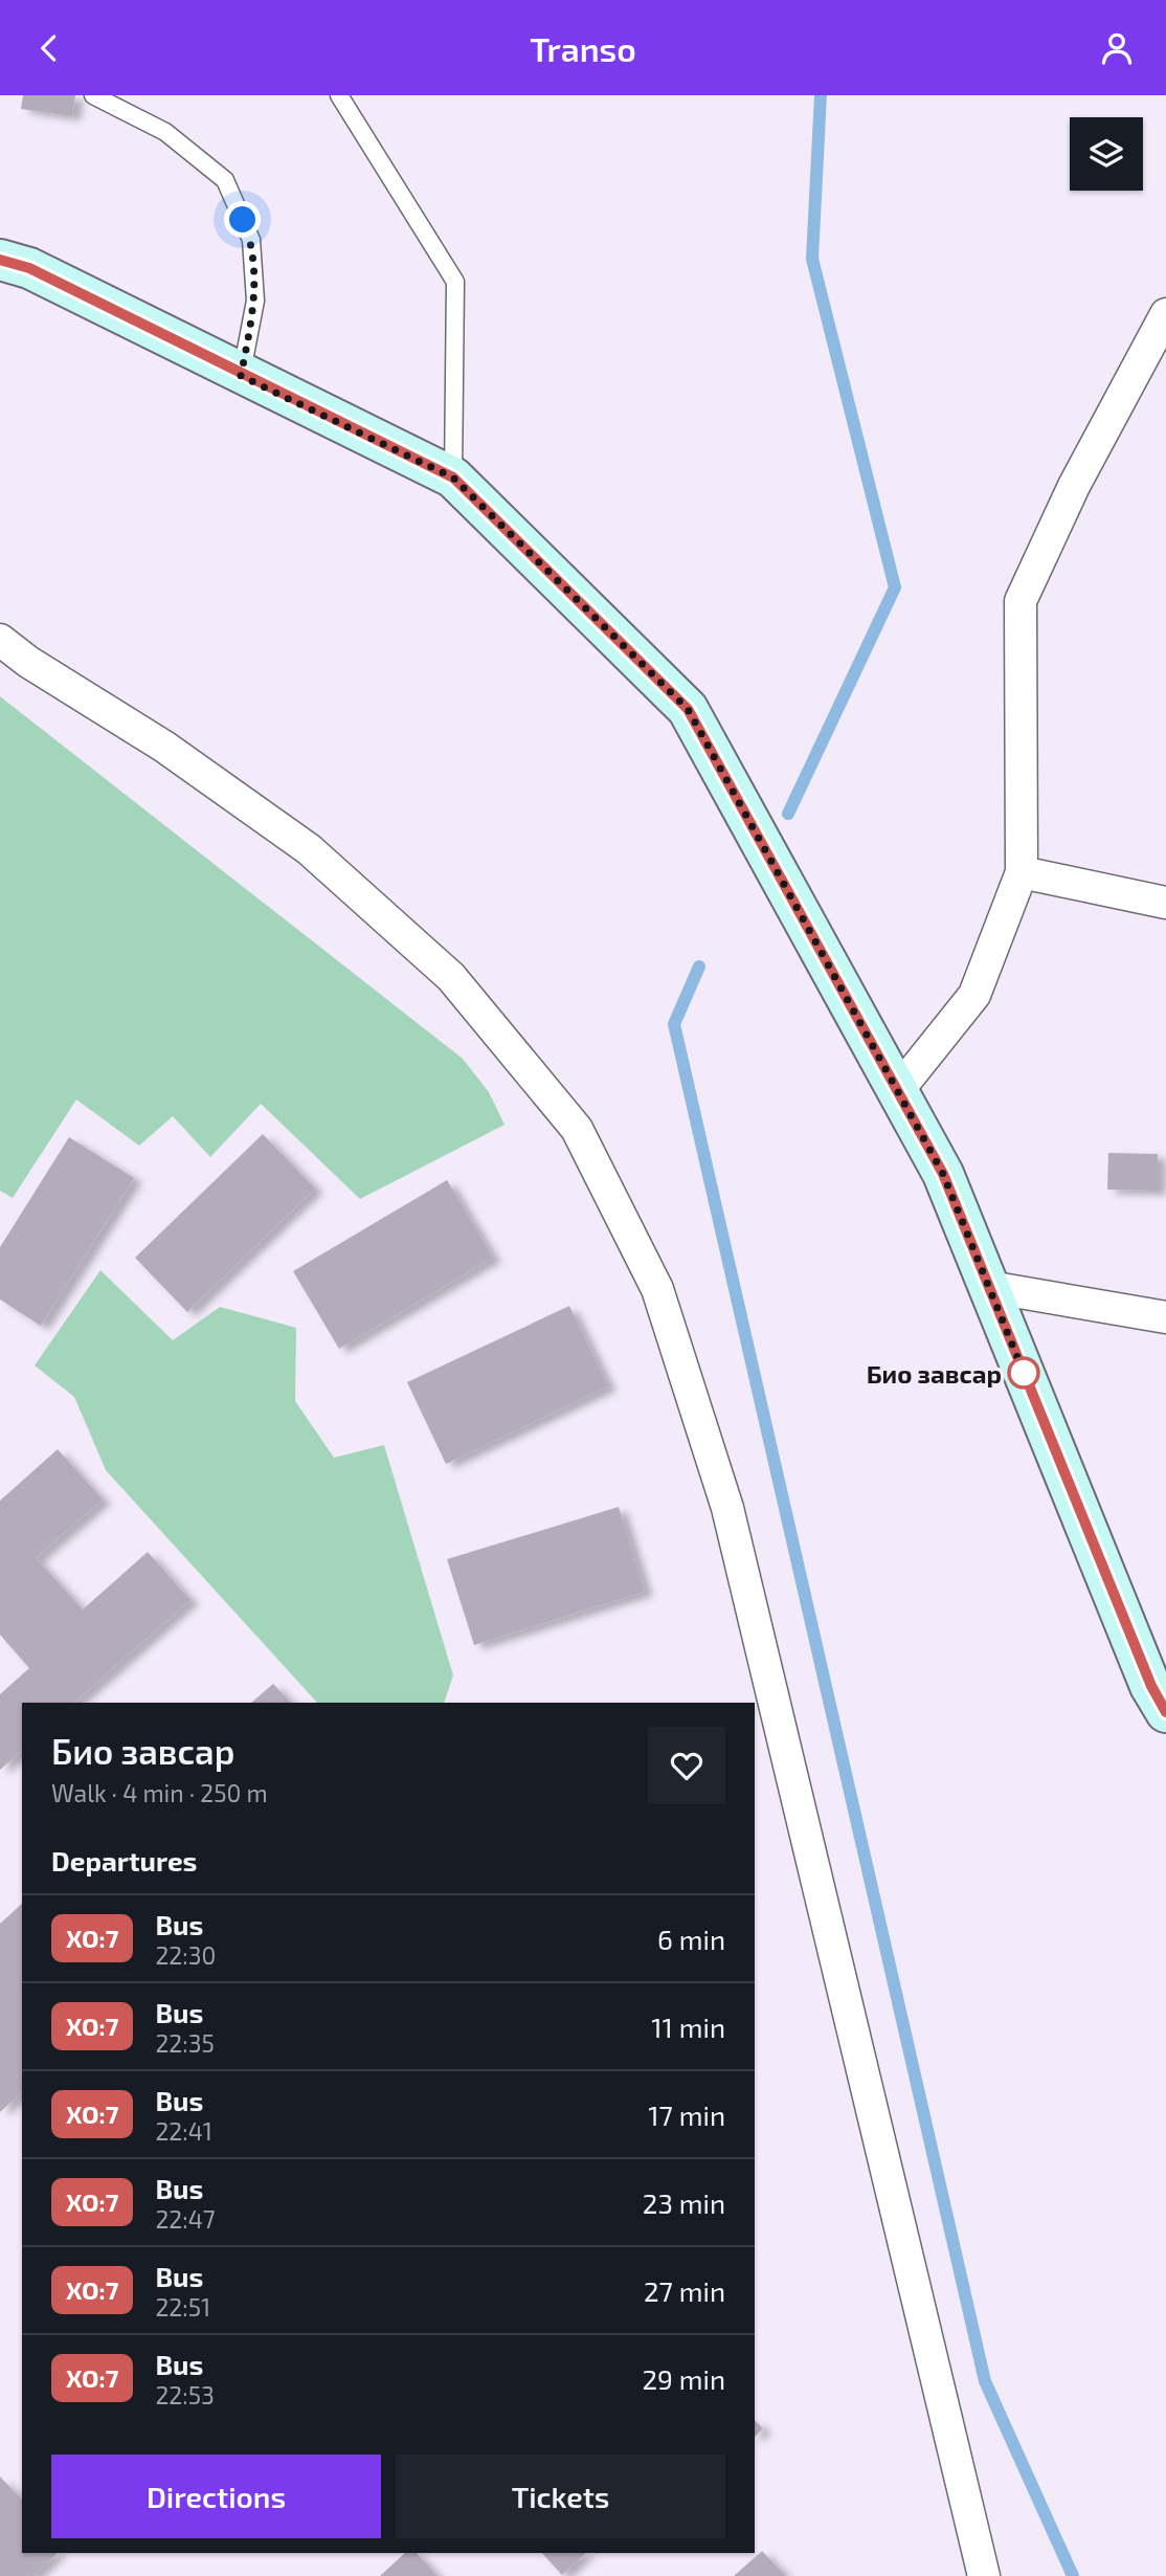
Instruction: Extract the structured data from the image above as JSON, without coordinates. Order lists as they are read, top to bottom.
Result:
{
  "places": ["Био завсар"],
  "lines": ["bus line ХО:7"],
  "page": {
    "header": "Transo",
    "heading": [
      ["Био завсар", "Walk · 4 min · 250 m"],
      "Departures"
    ],
    "list": [
      {
        "mark": "ХО:7",
        "name": "Bus",
        "note": "22:30",
        "value": "6 min"
      },
      {
        "mark": "ХО:7",
        "name": "Bus",
        "note": "22:35",
        "value": "11 min"
      },
      {
        "mark": "ХО:7",
        "name": "Bus",
        "note": "22:41",
        "value": "17 min"
      },
      {
        "mark": "ХО:7",
        "name": "Bus",
        "note": "22:47",
        "value": "23 min"
      },
      {
        "mark": "ХО:7",
        "name": "Bus",
        "note": "22:51",
        "value": "27 min"
      },
      {
        "mark": "ХО:7",
        "name": "Bus",
        "note": "22:53",
        "value": "29 min"
      }
    ],
    "buttons": ["Directions", "Tickets"]
  }
}
